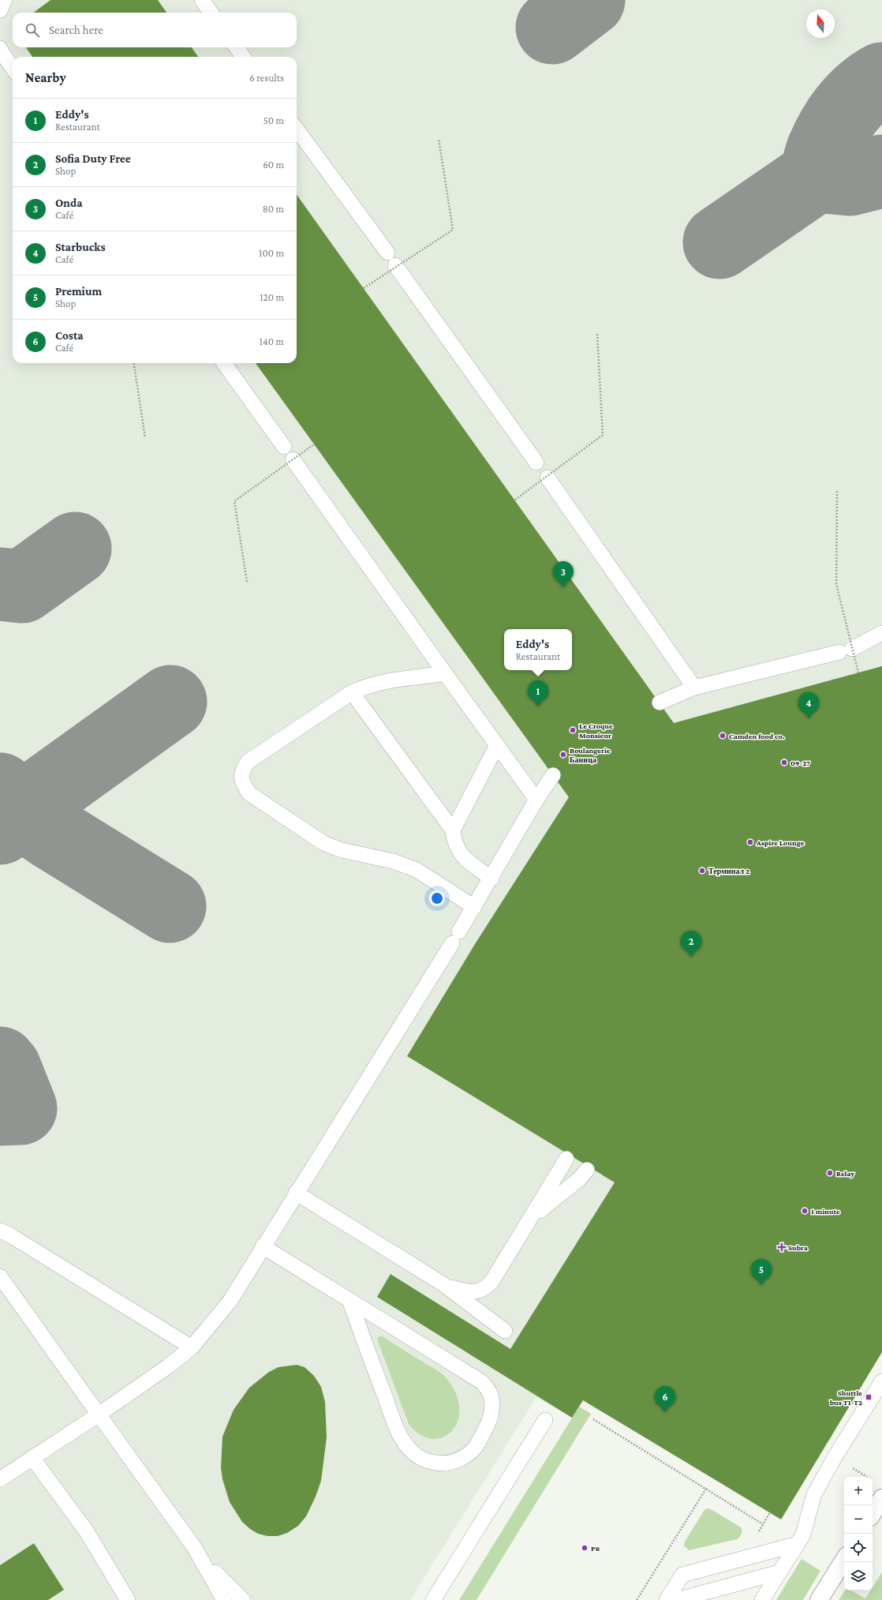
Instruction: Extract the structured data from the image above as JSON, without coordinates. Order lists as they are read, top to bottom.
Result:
{
  "places": {
    "other": [
      "Le Croque Monsieur",
      "Camden food co.",
      "Boulangerie Баница",
      "09-27",
      "Aspire Lounge",
      "Терминал 2",
      "Relay",
      "1 minute",
      "P8"
    ],
    "health": ["Subra"],
    "transit": ["Shuttle bus T1-T2"]
  },
  "north": "top",
  "page": {
    "search": "Search here",
    "heading": ["Nearby", "6 results"],
    "list": [
      {
        "mark": "1",
        "name": "Eddy's",
        "note": "Restaurant",
        "value": "50 m"
      },
      {
        "mark": "2",
        "name": "Sofia Duty Free",
        "note": "Shop",
        "value": "60 m"
      },
      {
        "mark": "3",
        "name": "Onda",
        "note": "Café",
        "value": "80 m"
      },
      {
        "mark": "4",
        "name": "Starbucks",
        "note": "Café",
        "value": "100 m"
      },
      {
        "mark": "5",
        "name": "Premium",
        "note": "Shop",
        "value": "120 m"
      },
      {
        "mark": "6",
        "name": "Costa",
        "note": "Café",
        "value": "140 m"
      }
    ],
    "pins": [
      "3",
      "1",
      "4",
      "2",
      "5",
      "6"
    ],
    "popup": ["Eddy's", "Restaurant"],
    "map_buttons": ["+", "−"]
  }
}
